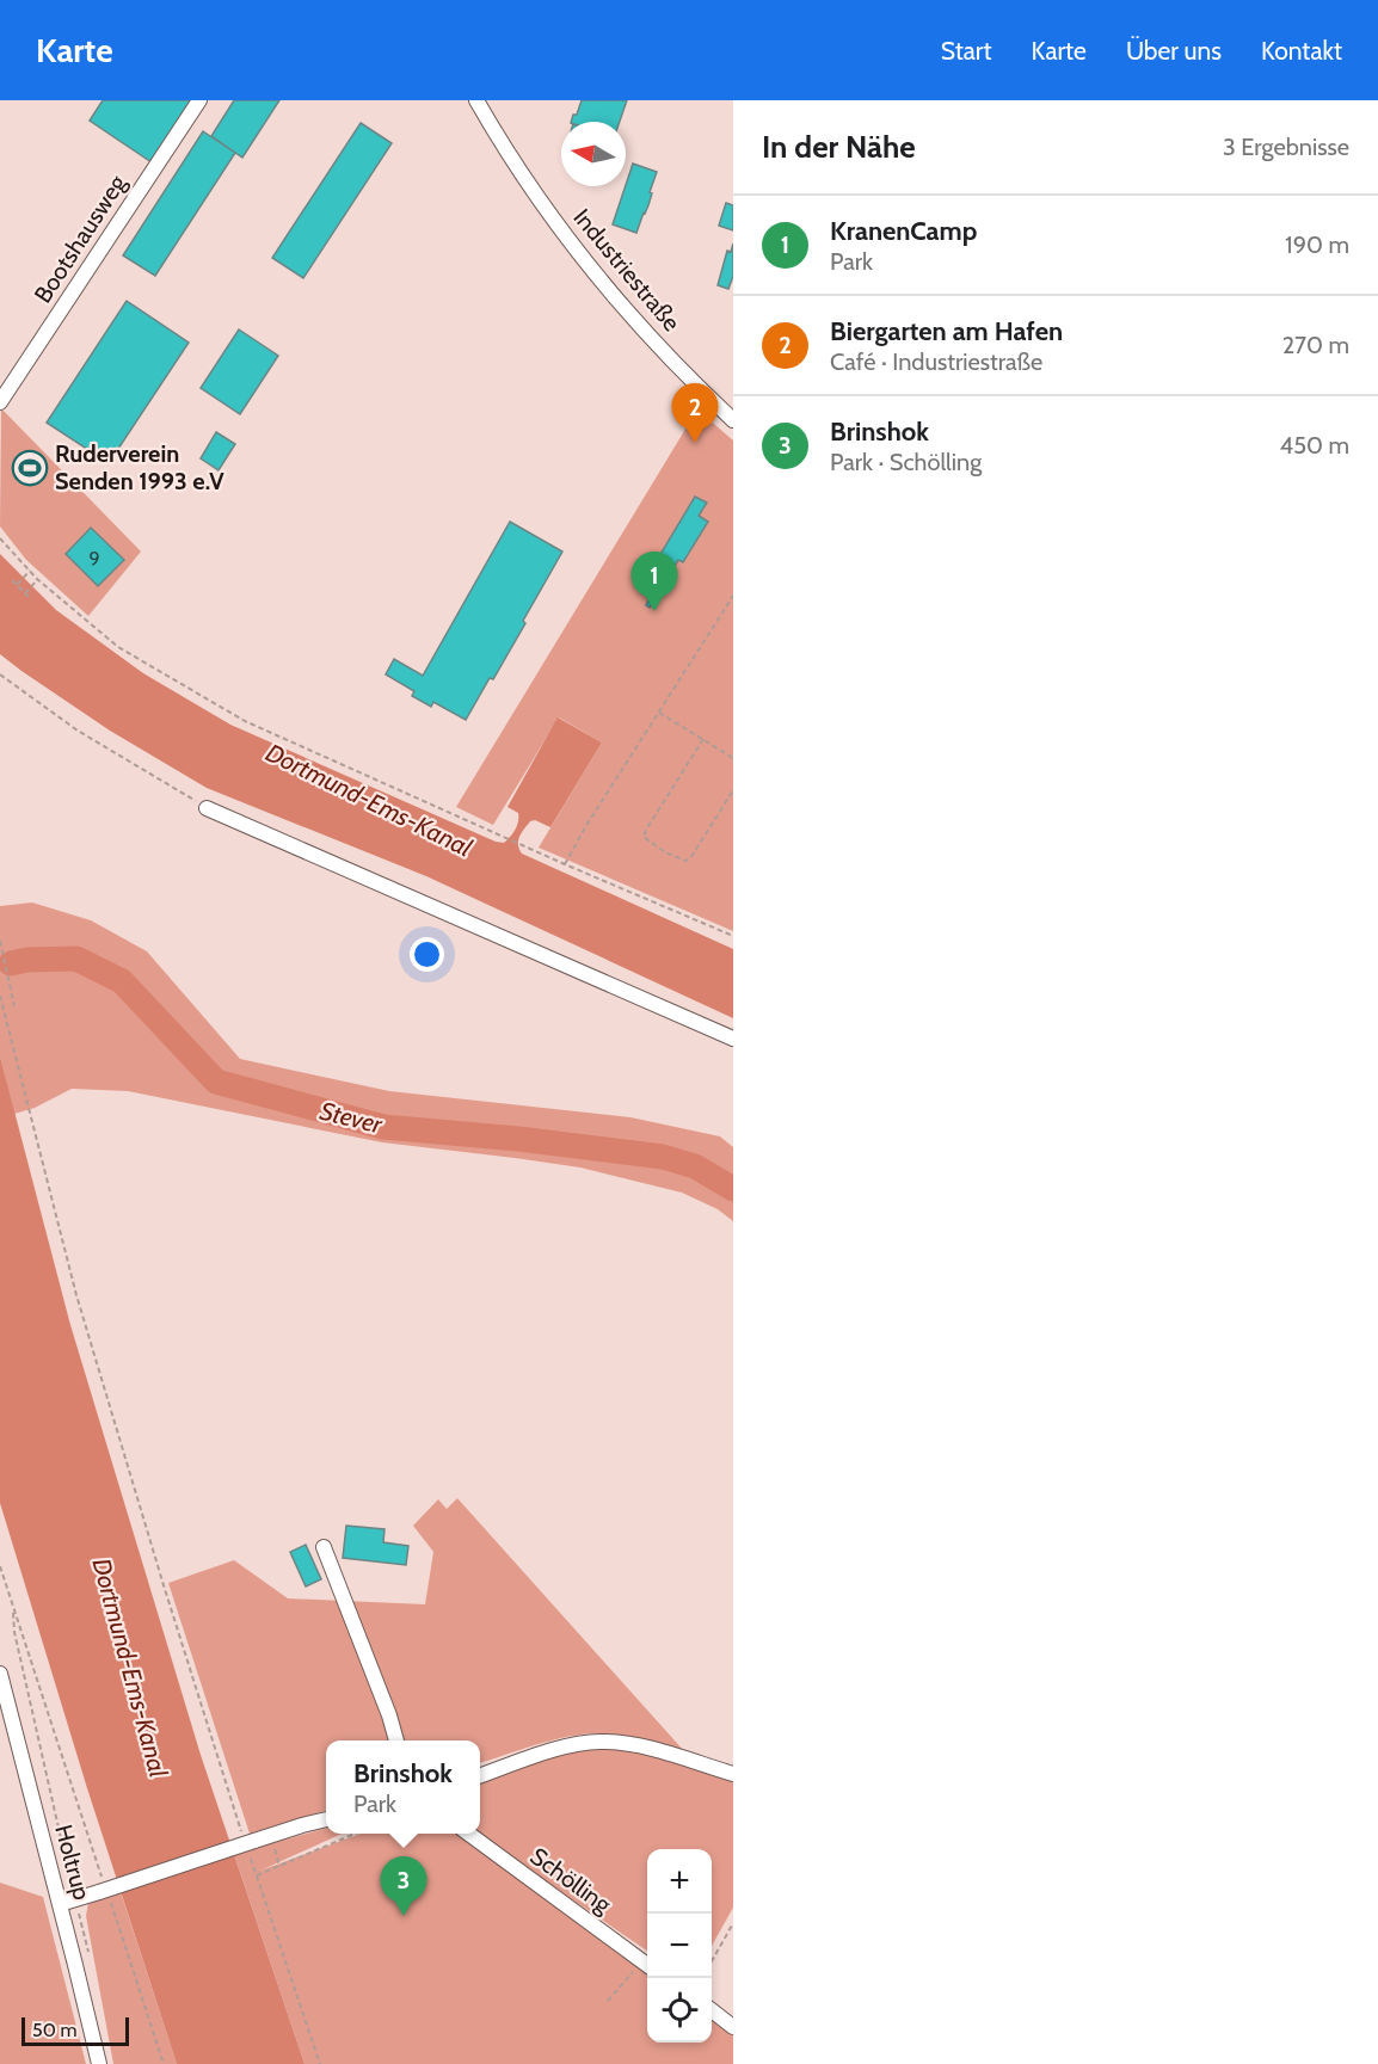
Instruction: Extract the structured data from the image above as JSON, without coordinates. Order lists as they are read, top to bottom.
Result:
{
  "streets": {
    "street": [
      "Bootshausweg",
      "Industriestraße",
      "Holtrup",
      "Schölling"
    ]
  },
  "water": ["Dortmund-Ems-Kanal", "Stever"],
  "places": {
    "sports": ["Ruderverein Senden 1993 e.V"]
  },
  "house_numbers": ["9"],
  "scale_bar": "50 m",
  "north": "left",
  "page": {
    "header": "Karte",
    "nav": [
      "Start",
      "Karte",
      "Über uns",
      "Kontakt"
    ],
    "heading": ["In der Nähe", "3 Ergebnisse"],
    "list": [
      {
        "mark": "1",
        "name": "KranenCamp",
        "note": "Park",
        "value": "190 m"
      },
      {
        "mark": "2",
        "name": "Biergarten am Hafen",
        "note": "Café · Industriestraße",
        "value": "270 m"
      },
      {
        "mark": "3",
        "name": "Brinshok",
        "note": "Park · Schölling",
        "value": "450 m"
      }
    ],
    "pins": ["2", "1", "3"],
    "popup": ["Brinshok", "Park"],
    "map_buttons": ["+", "−"],
    "scale": "50 m"
  }
}
